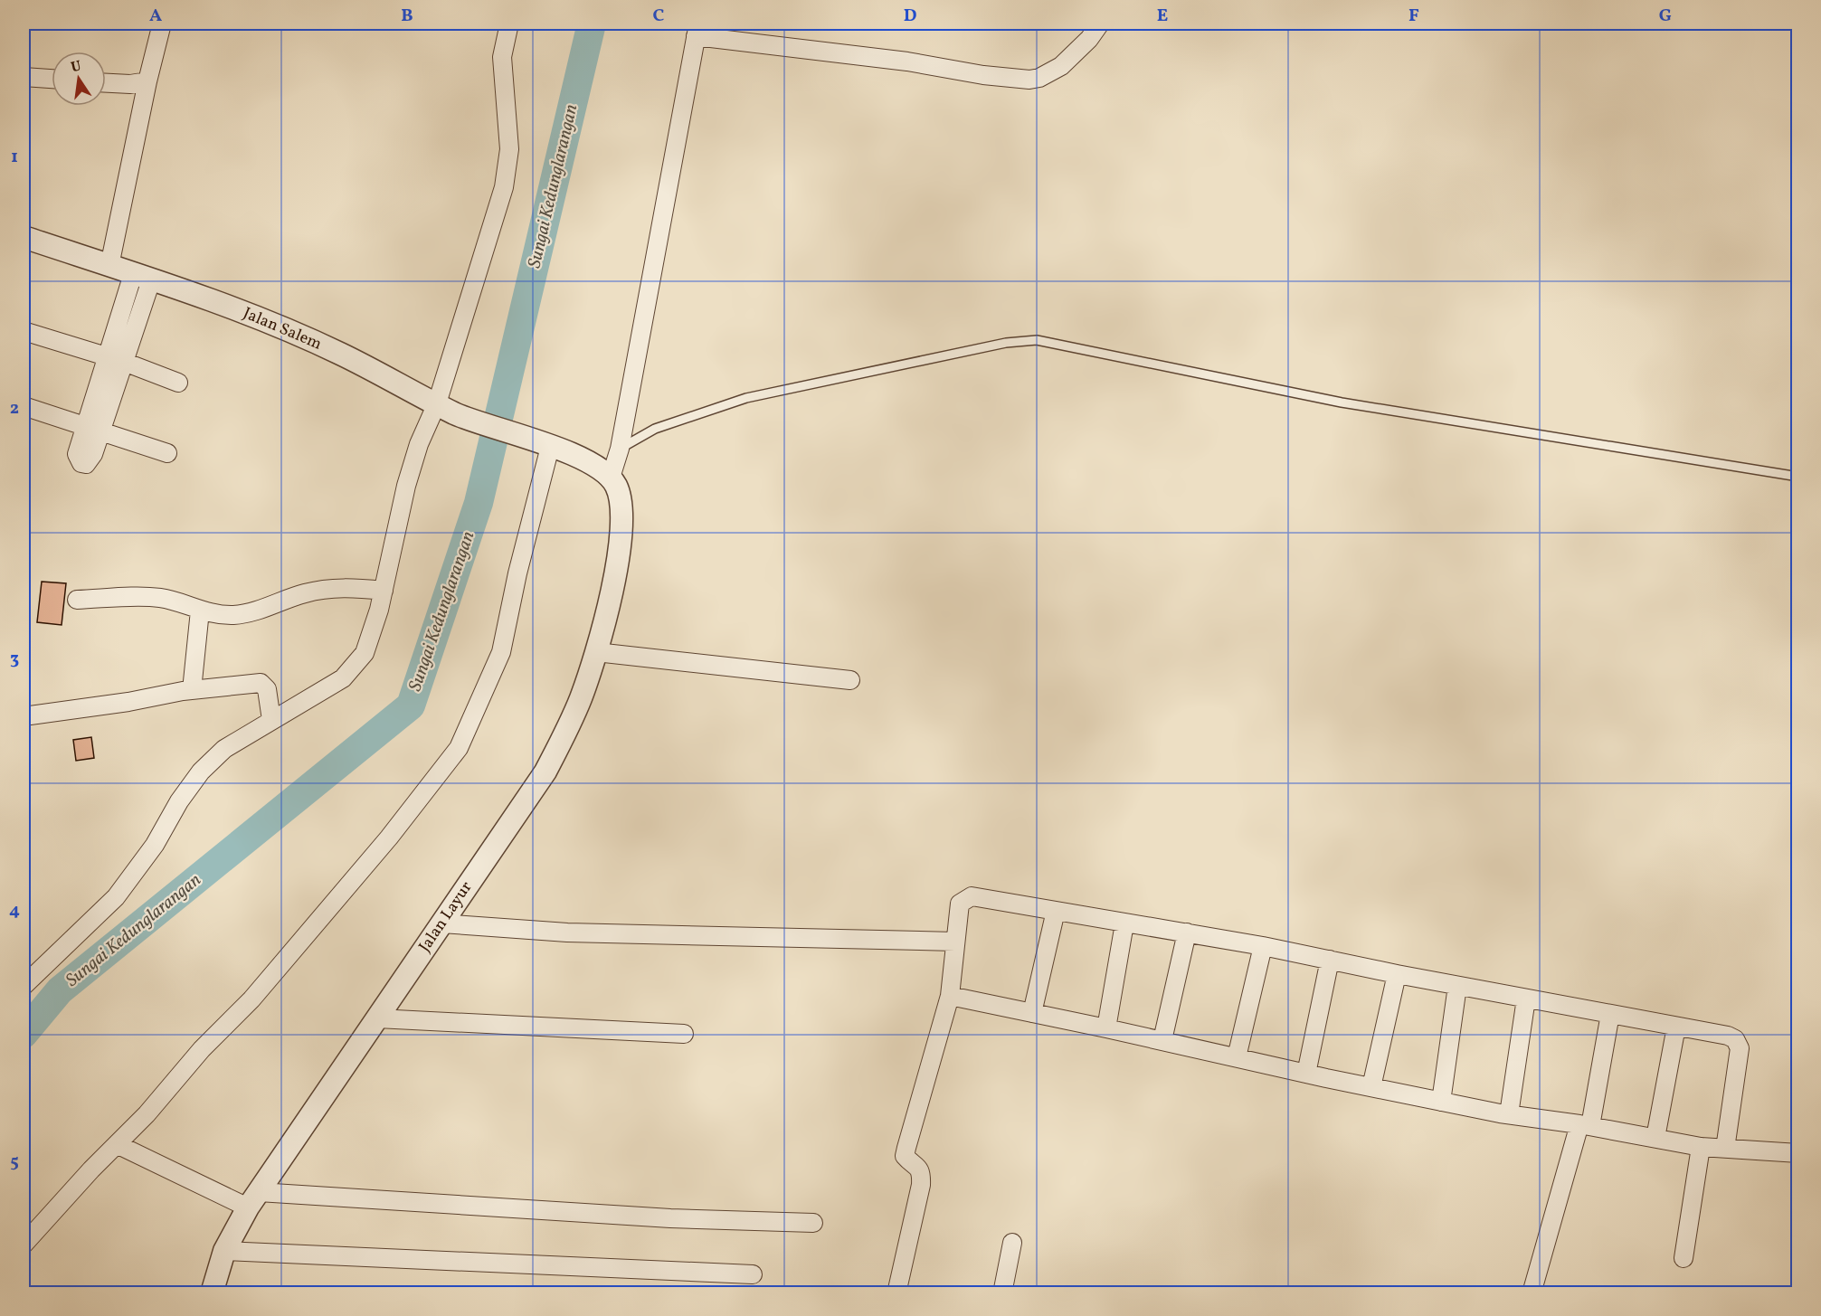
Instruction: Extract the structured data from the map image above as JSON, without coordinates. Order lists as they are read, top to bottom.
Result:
{
  "streets": {
    "street": ["Jalan Salem", "Jalan Layur"]
  },
  "crossings": [
    ["Jalan Salem", "Jalan Layur"]
  ],
  "water": ["Sungai Kedunglarangan"],
  "north": "top",
  "grid": {
    "columns": [
      "A",
      "B",
      "C",
      "D",
      "E",
      "F",
      "G"
    ],
    "rows": [
      "1",
      "2",
      "3",
      "4",
      "5"
    ]
  }
}
